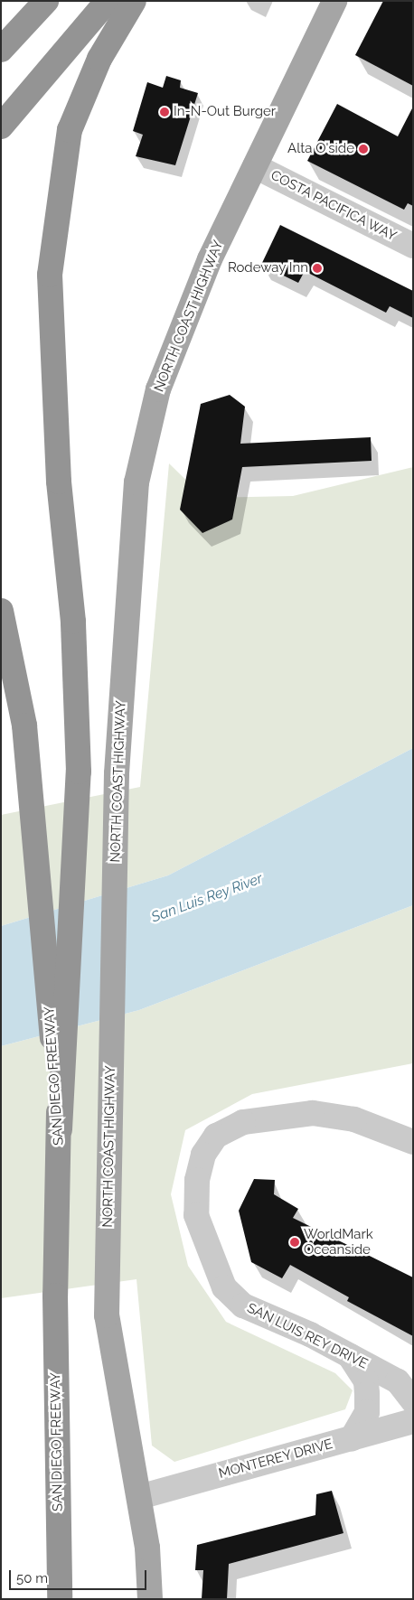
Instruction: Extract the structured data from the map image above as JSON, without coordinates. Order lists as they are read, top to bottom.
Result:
{
  "streets": {
    "highway": ["SAN DIEGO FREEWAY"],
    "main road": ["NORTH COAST HIGHWAY"],
    "street": ["COSTA PACIFICA WAY", "SAN LUIS REY DRIVE", "MONTEREY DRIVE"]
  },
  "crossings": [
    ["COSTA PACIFICA WAY", "NORTH COAST HIGHWAY"],
    ["NORTH COAST HIGHWAY", "MONTEREY DRIVE"]
  ],
  "water": ["San Luis Rey River"],
  "places": [
    "In-N-Out Burger",
    "Alta O'side",
    "Rodeway Inn",
    "WorldMark Oceanside"
  ],
  "scale_bar": "50 m"
}
